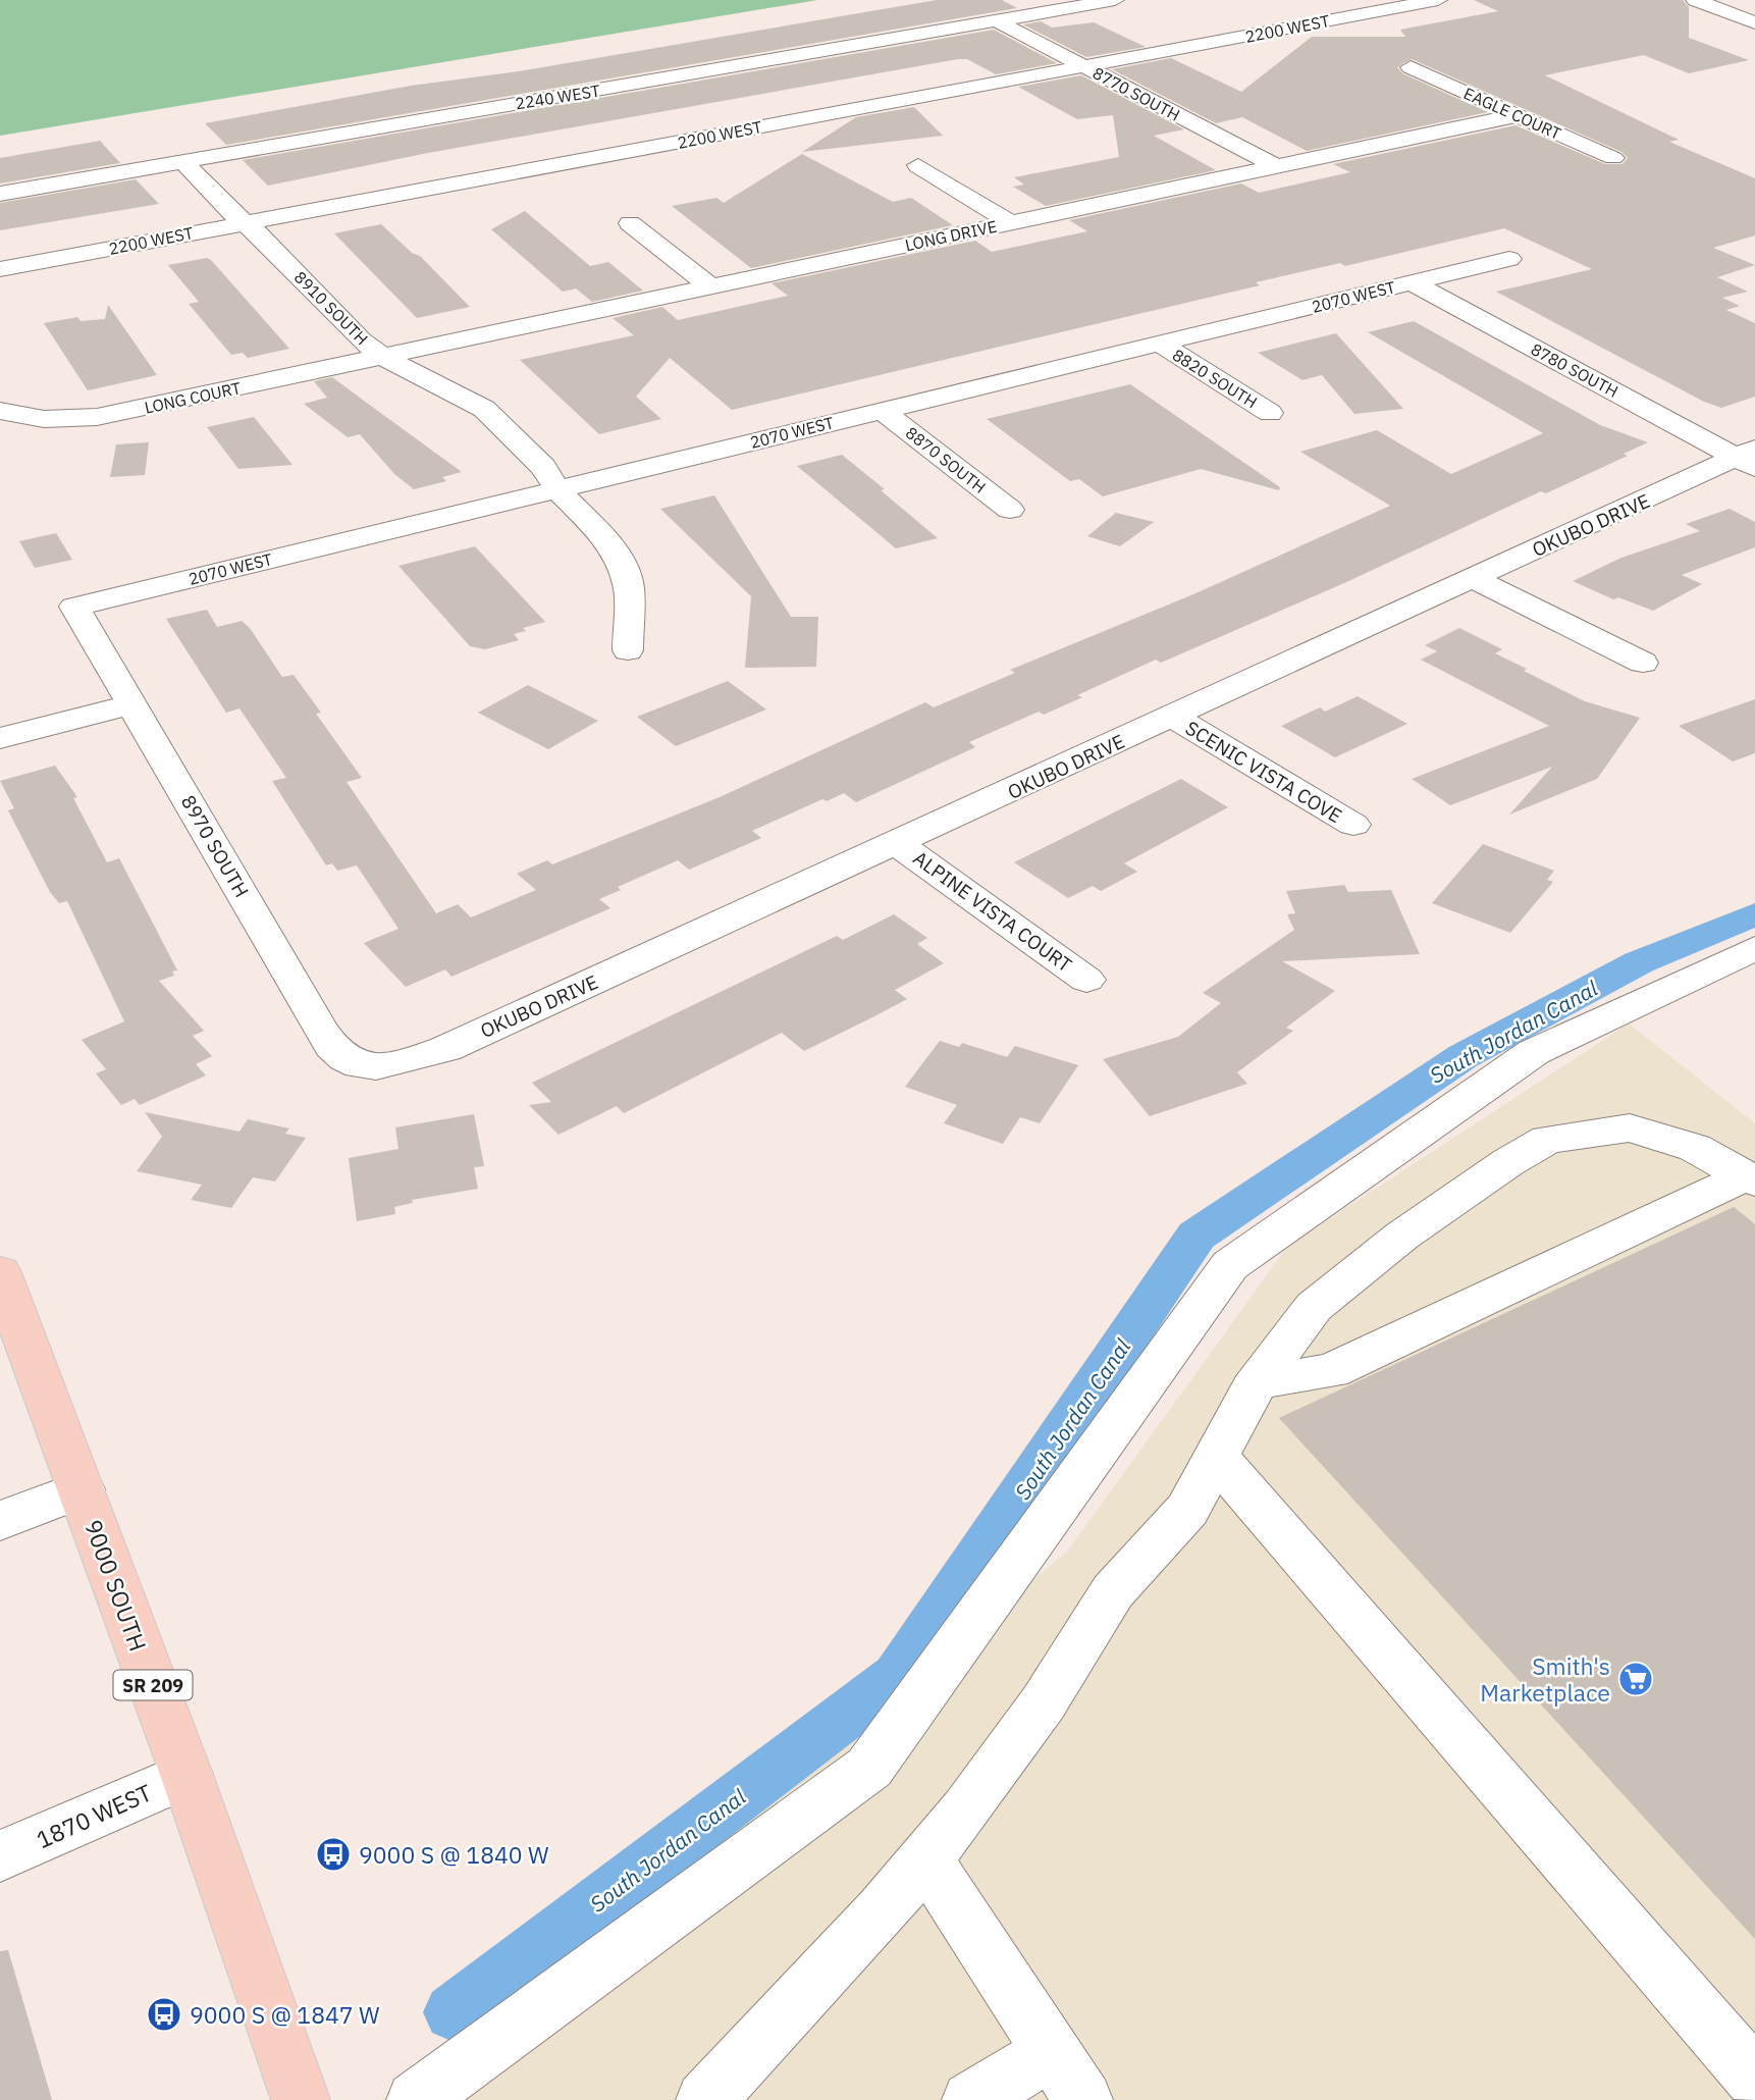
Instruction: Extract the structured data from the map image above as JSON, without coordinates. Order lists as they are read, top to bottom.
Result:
{
  "streets": {
    "main road": ["9000 SOUTH", "SR 209"],
    "street": [
      "2200 WEST",
      "8770 SOUTH",
      "2240 WEST",
      "EAGLE COURT",
      "LONG DRIVE",
      "2070 WEST",
      "8910 SOUTH",
      "8780 SOUTH",
      "8820 SOUTH",
      "LONG COURT",
      "8870 SOUTH",
      "OKUBO DRIVE",
      "SCENIC VISTA COVE",
      "8970 SOUTH",
      "ALPINE VISTA COURT",
      "1870 WEST"
    ]
  },
  "crossings": [
    ["2200 WEST", "8770 SOUTH"],
    ["2200 WEST", "8910 SOUTH"],
    ["8770 SOUTH", "2240 WEST"],
    ["8770 SOUTH", "LONG DRIVE"],
    ["2240 WEST", "8910 SOUTH"],
    ["EAGLE COURT", "LONG DRIVE"],
    ["LONG DRIVE", "8910 SOUTH"],
    ["LONG DRIVE", "LONG COURT"],
    ["2070 WEST", "8910 SOUTH"],
    ["2070 WEST", "8780 SOUTH"],
    ["2070 WEST", "8820 SOUTH"],
    ["2070 WEST", "8870 SOUTH"],
    ["2070 WEST", "8970 SOUTH"],
    ["8910 SOUTH", "LONG COURT"],
    ["8780 SOUTH", "OKUBO DRIVE"],
    ["OKUBO DRIVE", "SCENIC VISTA COVE"],
    ["OKUBO DRIVE", "8970 SOUTH"],
    ["OKUBO DRIVE", "ALPINE VISTA COURT"],
    ["9000 SOUTH", "1870 WEST"]
  ],
  "water": ["South Jordan Canal"],
  "places": {
    "supermarket": ["Smith's Marketplace"],
    "bus stop": ["9000 S @ 1840 W", "9000 S @ 1847 W"]
  }
}
